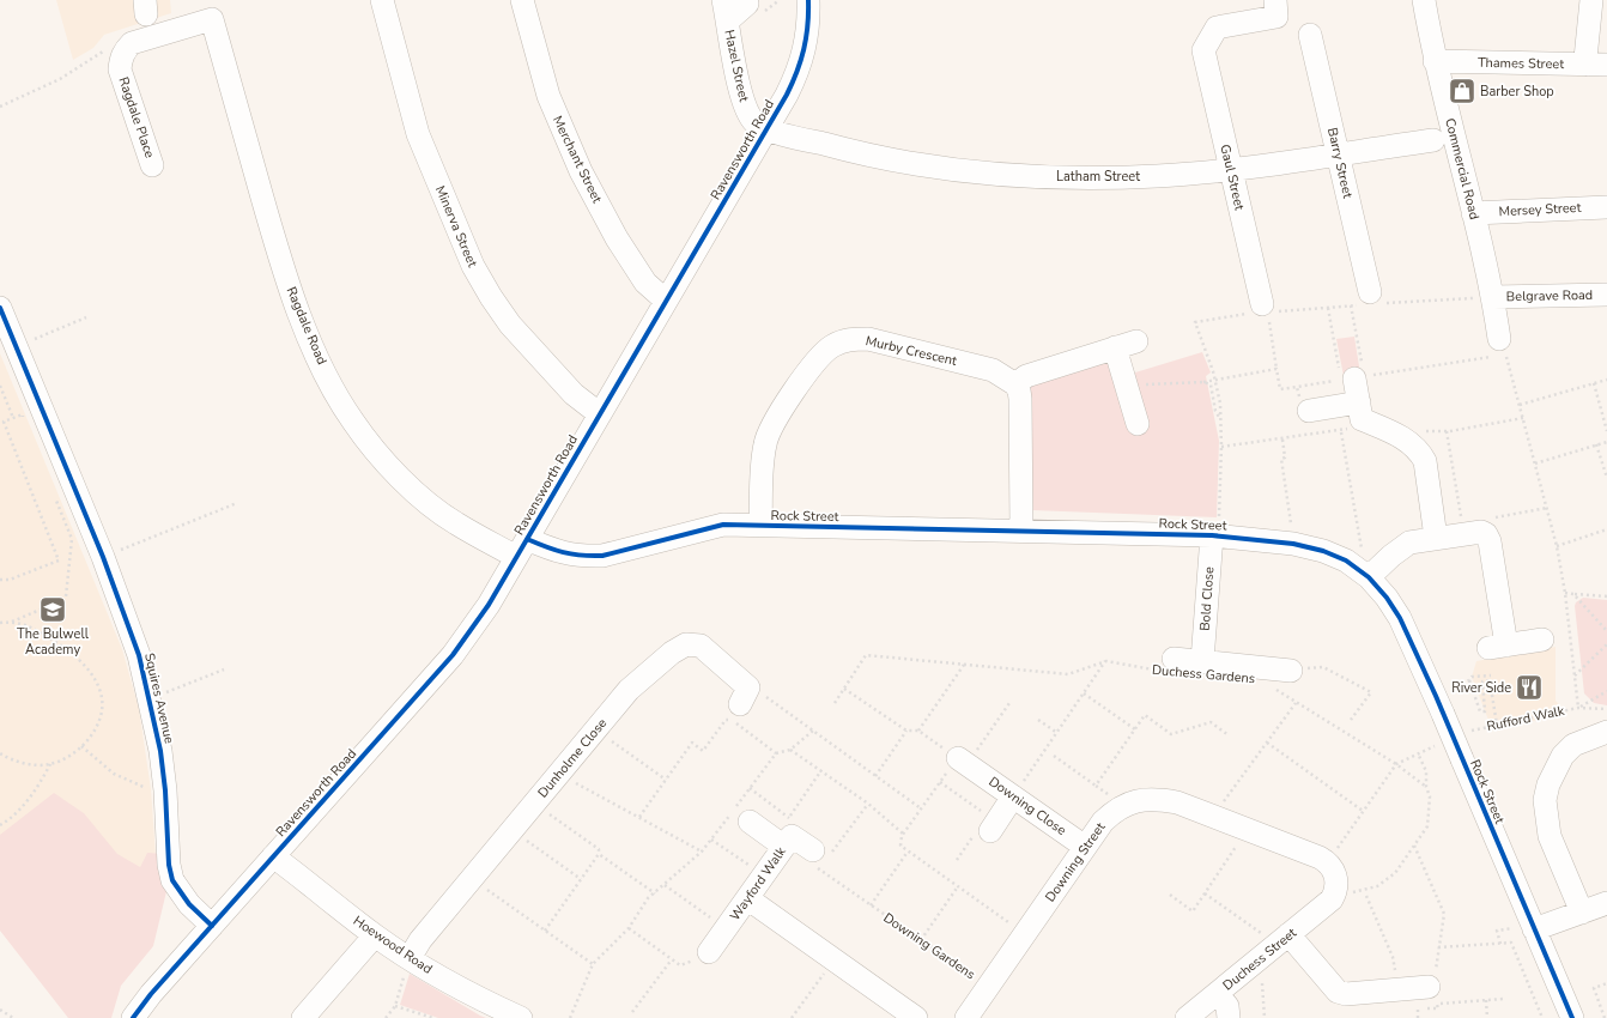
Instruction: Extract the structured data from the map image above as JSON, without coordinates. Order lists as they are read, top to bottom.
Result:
{
  "streets": {
    "street": [
      "Thames Street",
      "Hazel Street",
      "Ragdale Place",
      "Ravensworth Road",
      "Merchant Street",
      "Barry Street",
      "Commercial Road",
      "Latham Street",
      "Gaul Street",
      "Mersey Street",
      "Minerva Street",
      "Belgrave Road",
      "Ragdale Road",
      "Murby Crescent",
      "Rock Street",
      "Bold Close",
      "Squires Avenue",
      "Dunholme Close",
      "Downing Close",
      "Downing Street",
      "Wayford Walk",
      "Hoewood Road",
      "Duchess Street"
    ],
    "path": ["Duchess Gardens", "Rufford Walk", "Downing Gardens"]
  },
  "crossings": [
    ["Thames Street", "Commercial Road"],
    ["Hazel Street", "Ravensworth Road"],
    ["Hazel Street", "Latham Street"],
    ["Ragdale Place", "Ragdale Road"],
    ["Ravensworth Road", "Merchant Street"],
    ["Ravensworth Road", "Latham Street"],
    ["Ravensworth Road", "Minerva Street"],
    ["Ravensworth Road", "Ragdale Road"],
    ["Ravensworth Road", "Rock Street"],
    ["Ravensworth Road", "Squires Avenue"],
    ["Ravensworth Road", "Hoewood Road"],
    ["Barry Street", "Latham Street"],
    ["Commercial Road", "Mersey Street"],
    ["Commercial Road", "Belgrave Road"],
    ["Latham Street", "Gaul Street"],
    ["Ragdale Road", "Rock Street"],
    ["Murby Crescent", "Rock Street"],
    ["Rock Street", "Bold Close"],
    ["Dunholme Close", "Hoewood Road"],
    ["Downing Close", "Downing Street"],
    ["Downing Street", "Downing Gardens"],
    ["Wayford Walk", "Downing Gardens"]
  ],
  "places": {
    "shop": ["Barber Shop"],
    "school or university": ["The Bulwell Academy"],
    "restaurant": ["River Side"]
  }
}
